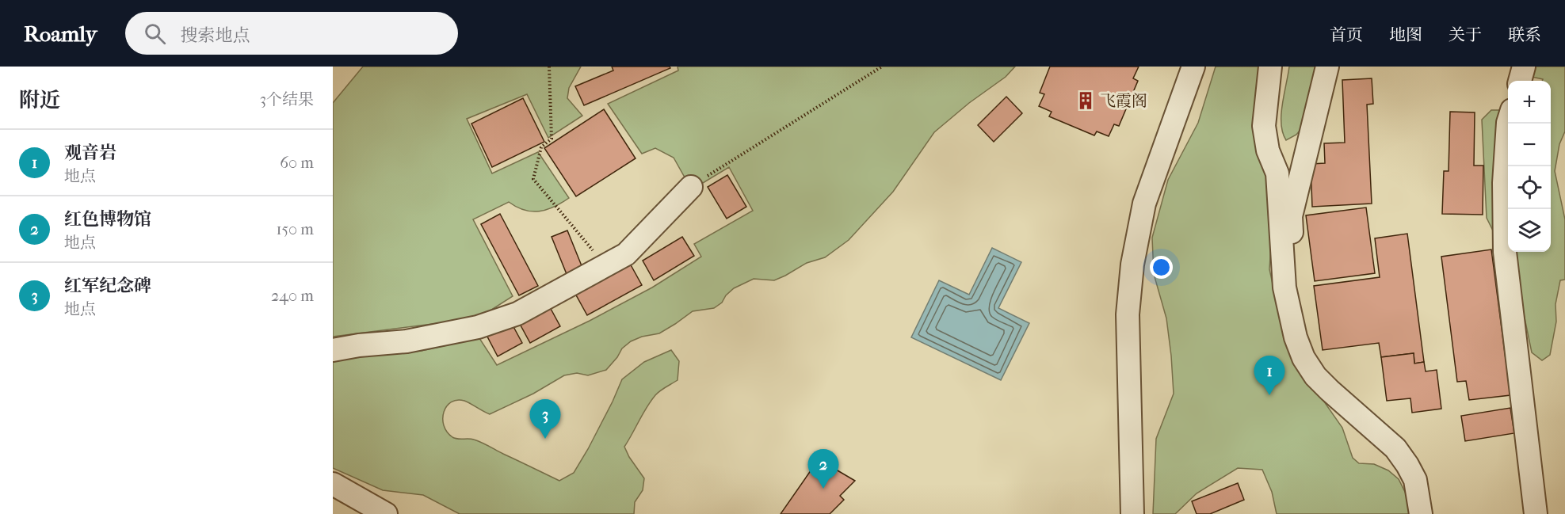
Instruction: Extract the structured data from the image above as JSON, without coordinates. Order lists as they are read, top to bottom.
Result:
{
  "places": {
    "building": ["飞霞阁"]
  },
  "page": {
    "header": "Roamly",
    "search": "搜索地点",
    "nav": [
      "首页",
      "地图",
      "关于",
      "联系"
    ],
    "heading": ["附近", "3个结果"],
    "map_buttons": ["+", "−"],
    "list": [
      {
        "mark": "1",
        "name": "观音岩",
        "note": "地点",
        "value": "60 m"
      },
      {
        "mark": "2",
        "name": "红色博物馆",
        "note": "地点",
        "value": "150 m"
      },
      {
        "mark": "3",
        "name": "红军纪念碑",
        "note": "地点",
        "value": "240 m"
      }
    ],
    "pins": ["1", "3", "2"]
  }
}
